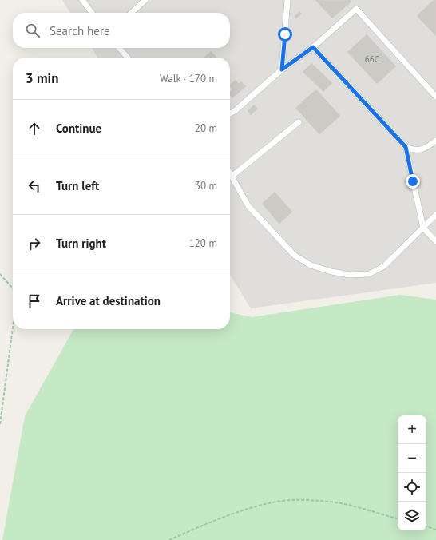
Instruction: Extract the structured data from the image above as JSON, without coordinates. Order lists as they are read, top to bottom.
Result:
{
  "house_numbers": ["66C"],
  "page": {
    "search": "Search here",
    "heading": ["3 min", "Walk · 170 m"],
    "list": [
      ["Continue", "20 m"],
      ["Turn left", "30 m"],
      ["Turn right", "120 m"],
      "Arrive at destination"
    ],
    "map_buttons": ["+", "−"]
  }
}
